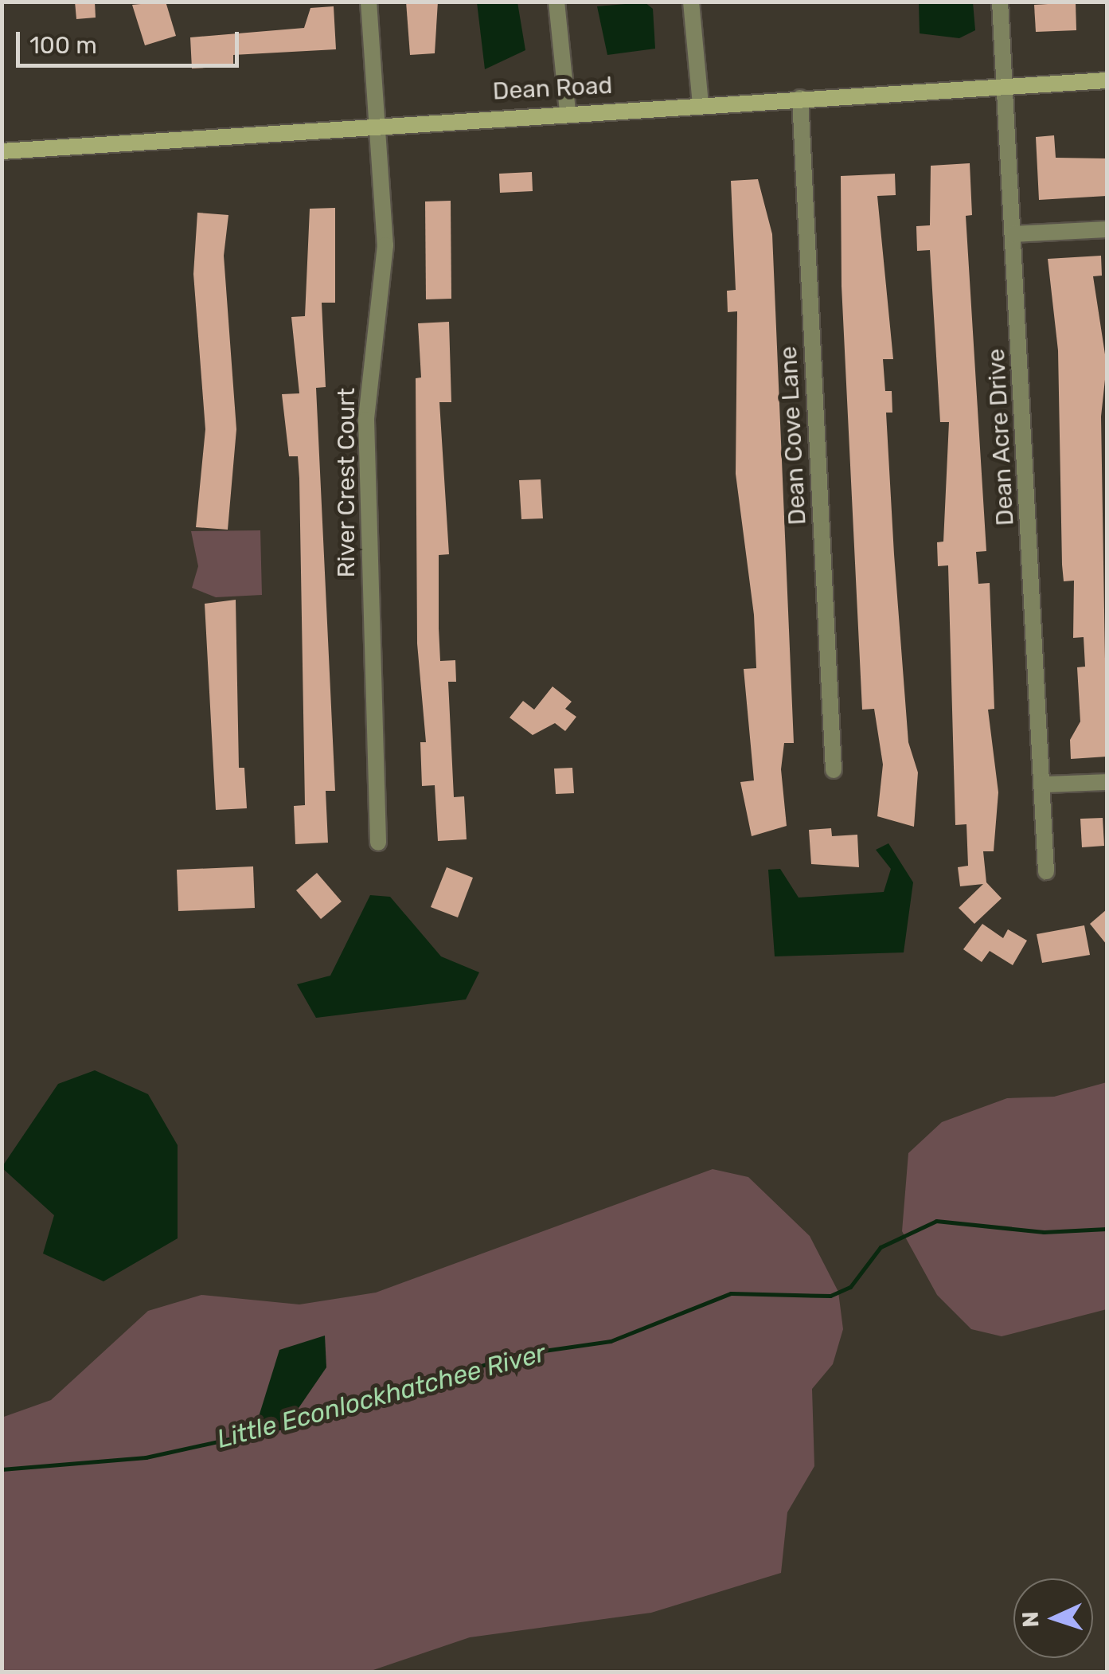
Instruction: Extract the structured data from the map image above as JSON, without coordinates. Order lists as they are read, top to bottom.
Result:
{
  "streets": {
    "main road": ["Dean Road"],
    "street": ["Dean Cove Lane", "Dean Acre Drive", "River Crest Court"]
  },
  "crossings": [
    ["Dean Road", "Dean Cove Lane"],
    ["Dean Road", "Dean Acre Drive"],
    ["Dean Road", "River Crest Court"]
  ],
  "water": ["Little Econlockhatchee River"],
  "scale_bar": "100 m",
  "north": "left"
}
